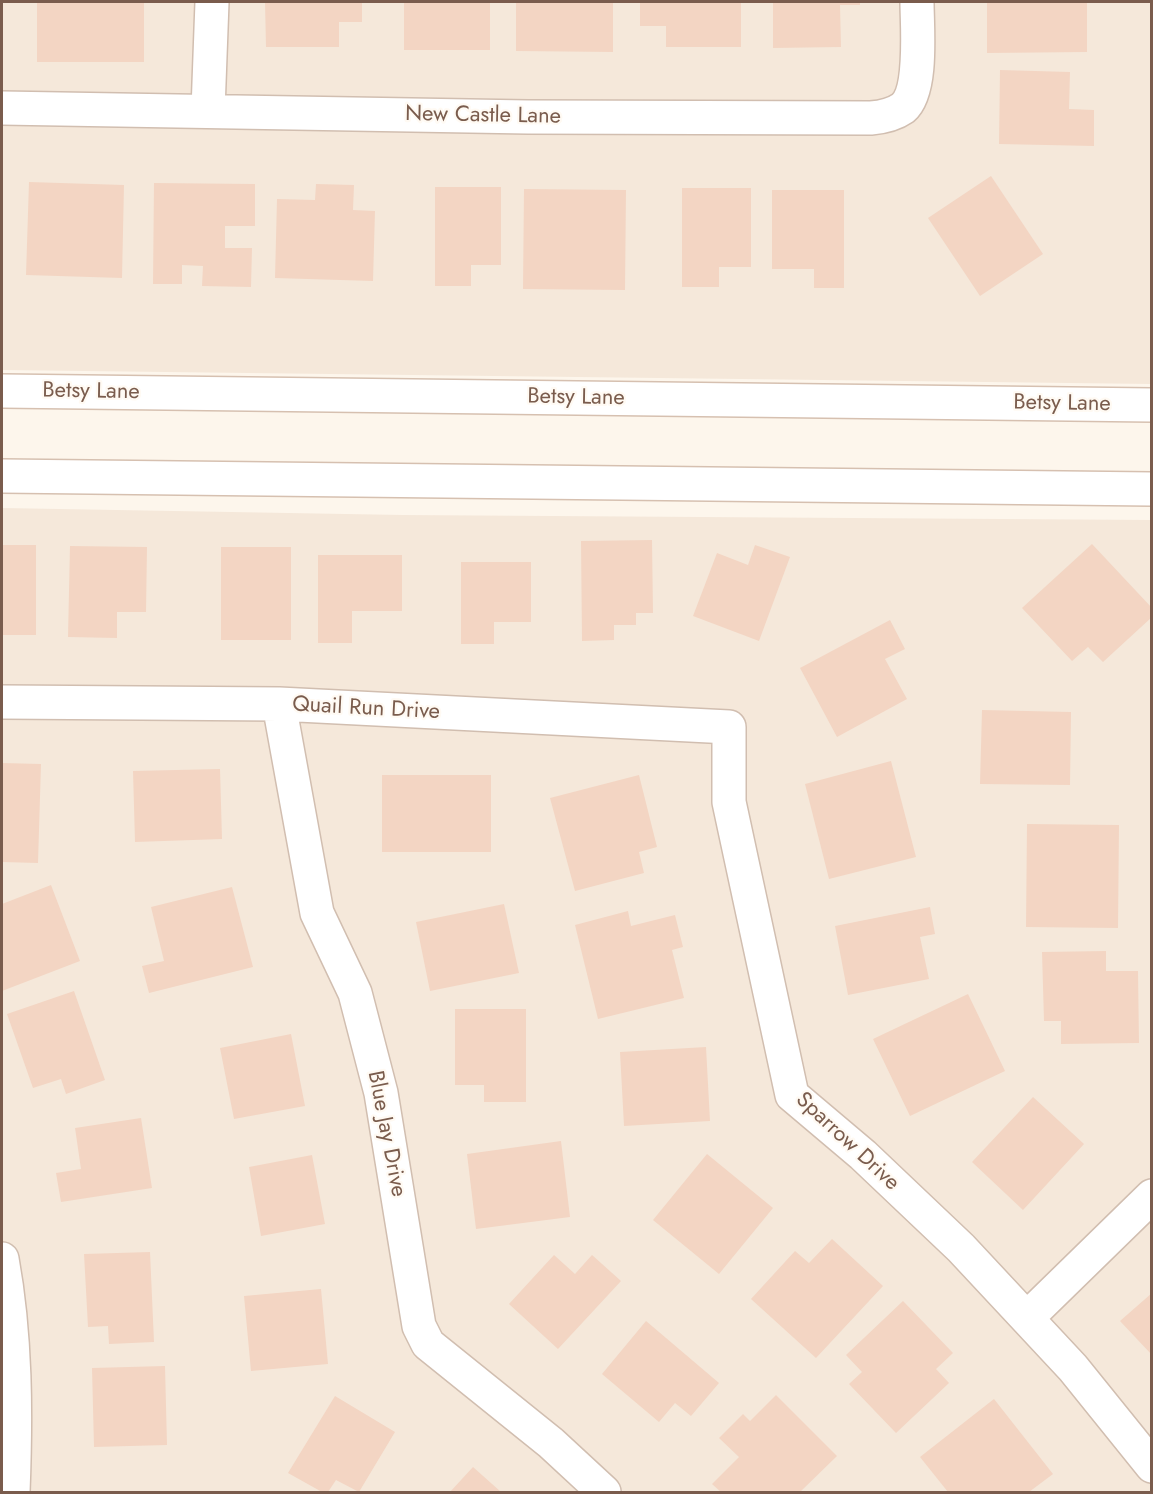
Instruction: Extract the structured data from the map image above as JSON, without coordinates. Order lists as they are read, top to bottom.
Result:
{
  "streets": {
    "street": [
      "New Castle Lane",
      "Betsy Lane",
      "Quail Run Drive",
      "Blue Jay Drive",
      "Sparrow Drive"
    ]
  },
  "crossings": [
    ["Quail Run Drive", "Blue Jay Drive"],
    ["Quail Run Drive", "Sparrow Drive"]
  ]
}
